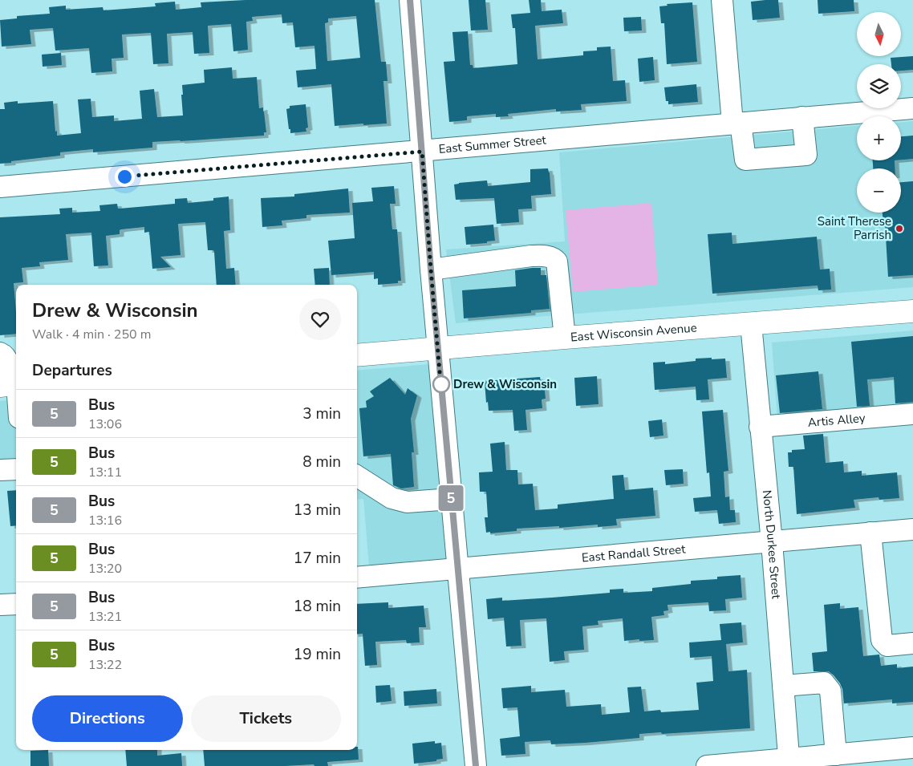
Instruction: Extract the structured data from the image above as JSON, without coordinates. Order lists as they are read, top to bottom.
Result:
{
  "streets": {
    "main road": ["East Wisconsin Avenue"],
    "street": [
      "East Summer Street",
      "Artis Alley",
      "North Durkee Street",
      "East Randall Street"
    ]
  },
  "crossings": [
    ["East Wisconsin Avenue", "North Durkee Street"],
    ["Artis Alley", "North Durkee Street"],
    ["North Durkee Street", "East Randall Street"]
  ],
  "places": ["Saint Therese Parrish", "Drew & Wisconsin"],
  "lines": ["bus line 5"],
  "north": "bottom",
  "page": {
    "on_map": "5",
    "map_buttons": ["+", "−"],
    "heading": [
      ["Drew & Wisconsin", "Walk · 4 min · 250 m"],
      "Departures"
    ],
    "list": [
      {
        "mark": "5",
        "name": "Bus",
        "note": "13:06",
        "value": "3 min"
      },
      {
        "mark": "5",
        "name": "Bus",
        "note": "13:11",
        "value": "8 min"
      },
      {
        "mark": "5",
        "name": "Bus",
        "note": "13:16",
        "value": "13 min"
      },
      {
        "mark": "5",
        "name": "Bus",
        "note": "13:20",
        "value": "17 min"
      },
      {
        "mark": "5",
        "name": "Bus",
        "note": "13:21",
        "value": "18 min"
      },
      {
        "mark": "5",
        "name": "Bus",
        "note": "13:22",
        "value": "19 min"
      }
    ],
    "buttons": ["Directions", "Tickets"]
  }
}
